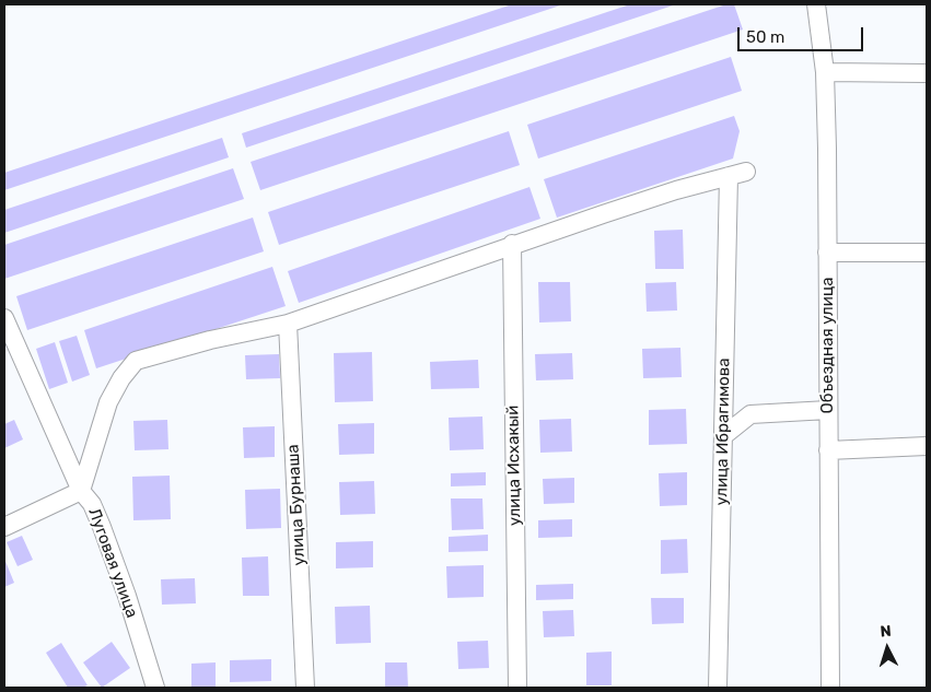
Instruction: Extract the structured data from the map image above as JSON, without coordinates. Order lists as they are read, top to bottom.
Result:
{
  "streets": {
    "street": [
      "Объездная улица",
      "улица Ибрагимова",
      "улица Исхакый",
      "улица Бурнаша",
      "Луговая улица"
    ]
  },
  "scale_bar": "50 m",
  "north": "top"
}
